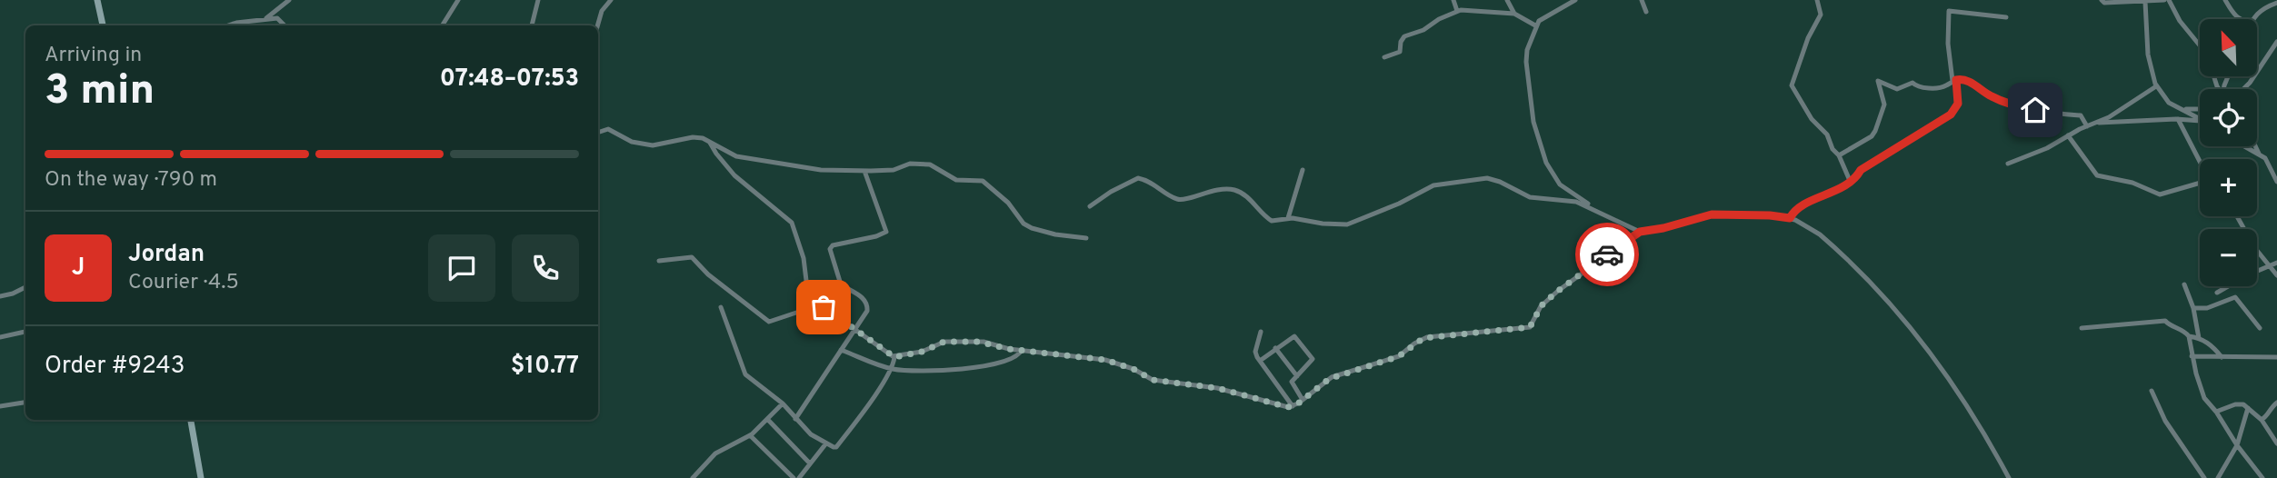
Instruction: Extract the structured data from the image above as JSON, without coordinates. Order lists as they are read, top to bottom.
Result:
{
  "north": "top left",
  "page": {
    "map_buttons": ["+", "−"],
    "heading": ["3 min", "Arriving in", "07:48–07:53"],
    "panel": [
      "Jordan",
      "Courier · 4.5",
      "Order #9243",
      "$10.77"
    ],
    "bar": "On the way · 790 m",
    "round": "J"
  }
}
